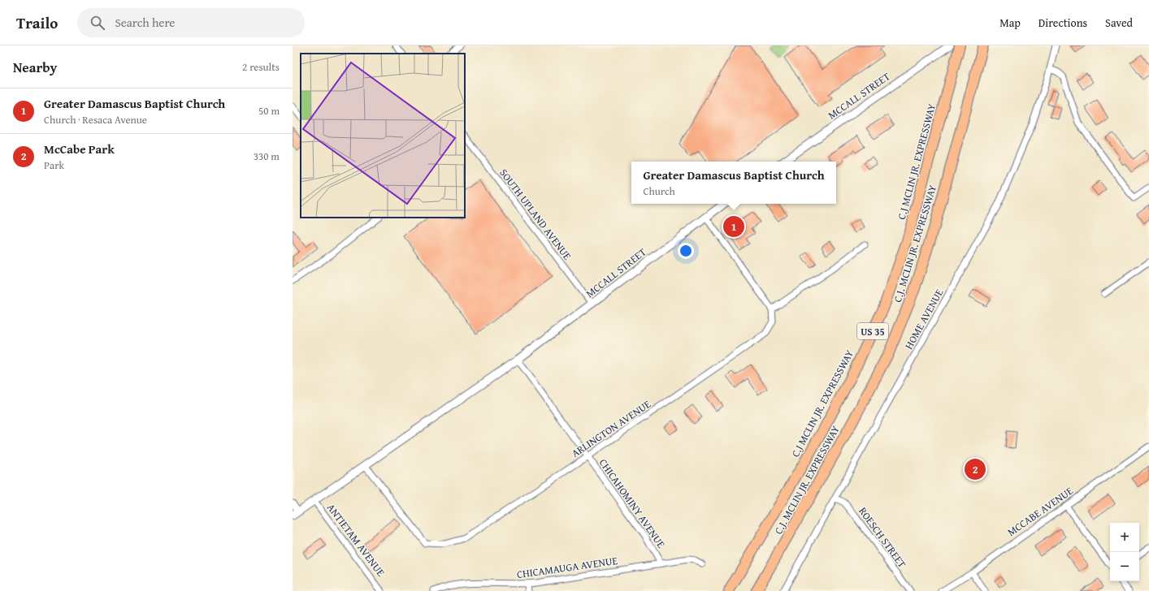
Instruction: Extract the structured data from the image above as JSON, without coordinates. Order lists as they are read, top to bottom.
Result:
{
  "streets": {
    "highway": ["C.J MCLIN JR. EXPRESSWAY", "C.J. MCLIN JR. EXPRESSWAY", "US 35"],
    "street": [
      "MCCALL STREET",
      "SOUTH UPLAND AVENUE",
      "HOME AVENUE",
      "ARLINGTON AVENUE",
      "CHICAHOMINY AVENUE",
      "MCCABE AVENUE",
      "ROESCH STREET",
      "ANTIETAM AVENUE",
      "CHICAMAUGA AVENUE"
    ]
  },
  "crossings": [
    ["MCCALL STREET", "C.J MCLIN JR. EXPRESSWAY"],
    ["MCCALL STREET", "SOUTH UPLAND AVENUE"],
    ["MCCALL STREET", "ARLINGTON AVENUE"],
    ["MCCALL STREET", "CHICAHOMINY AVENUE"],
    ["MCCALL STREET", "ANTIETAM AVENUE"],
    ["HOME AVENUE", "ROESCH STREET"],
    ["ARLINGTON AVENUE", "CHICAHOMINY AVENUE"],
    ["CHICAHOMINY AVENUE", "CHICAMAUGA AVENUE"]
  ],
  "page": {
    "header": "Trailo",
    "search": "Search here",
    "nav": ["Map", "Directions", "Saved"],
    "heading": ["Nearby", "2 results"],
    "list": [
      {
        "mark": "1",
        "name": "Greater Damascus Baptist Church",
        "note": "Church · Resaca Avenue",
        "value": "50 m"
      },
      {
        "mark": "2",
        "name": "McCabe Park",
        "note": "Park",
        "value": "330 m"
      }
    ],
    "popup": ["Greater Damascus Baptist Church", "Church"],
    "pins": ["1", "2"],
    "map_buttons": ["+", "−"]
  }
}
